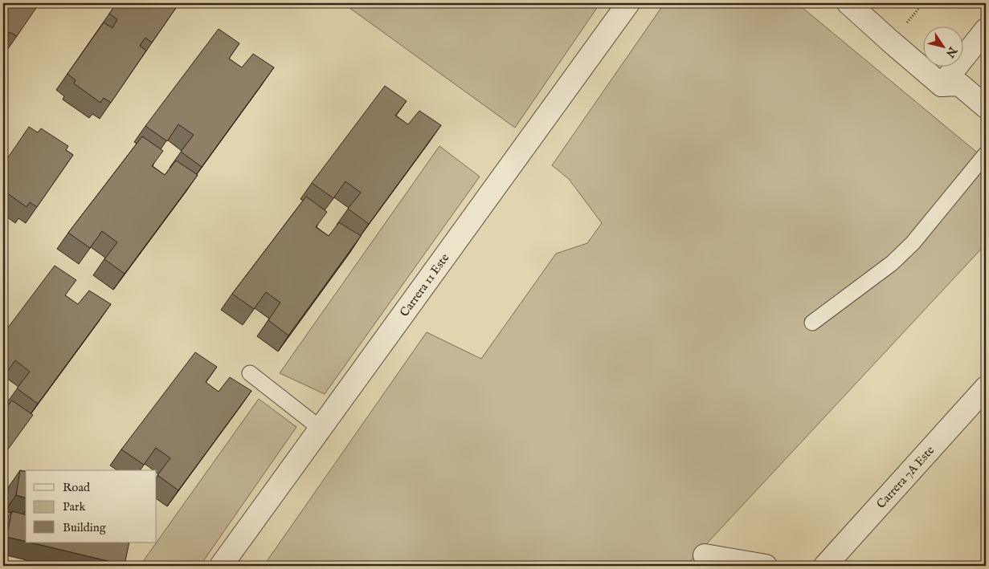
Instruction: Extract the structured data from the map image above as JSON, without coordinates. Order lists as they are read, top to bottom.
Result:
{
  "streets": {
    "street": ["Carrera 11 Este", "Carrera 7A Este"]
  },
  "legend": ["Road", "Park", "Building"],
  "north": "bottom right"
}
